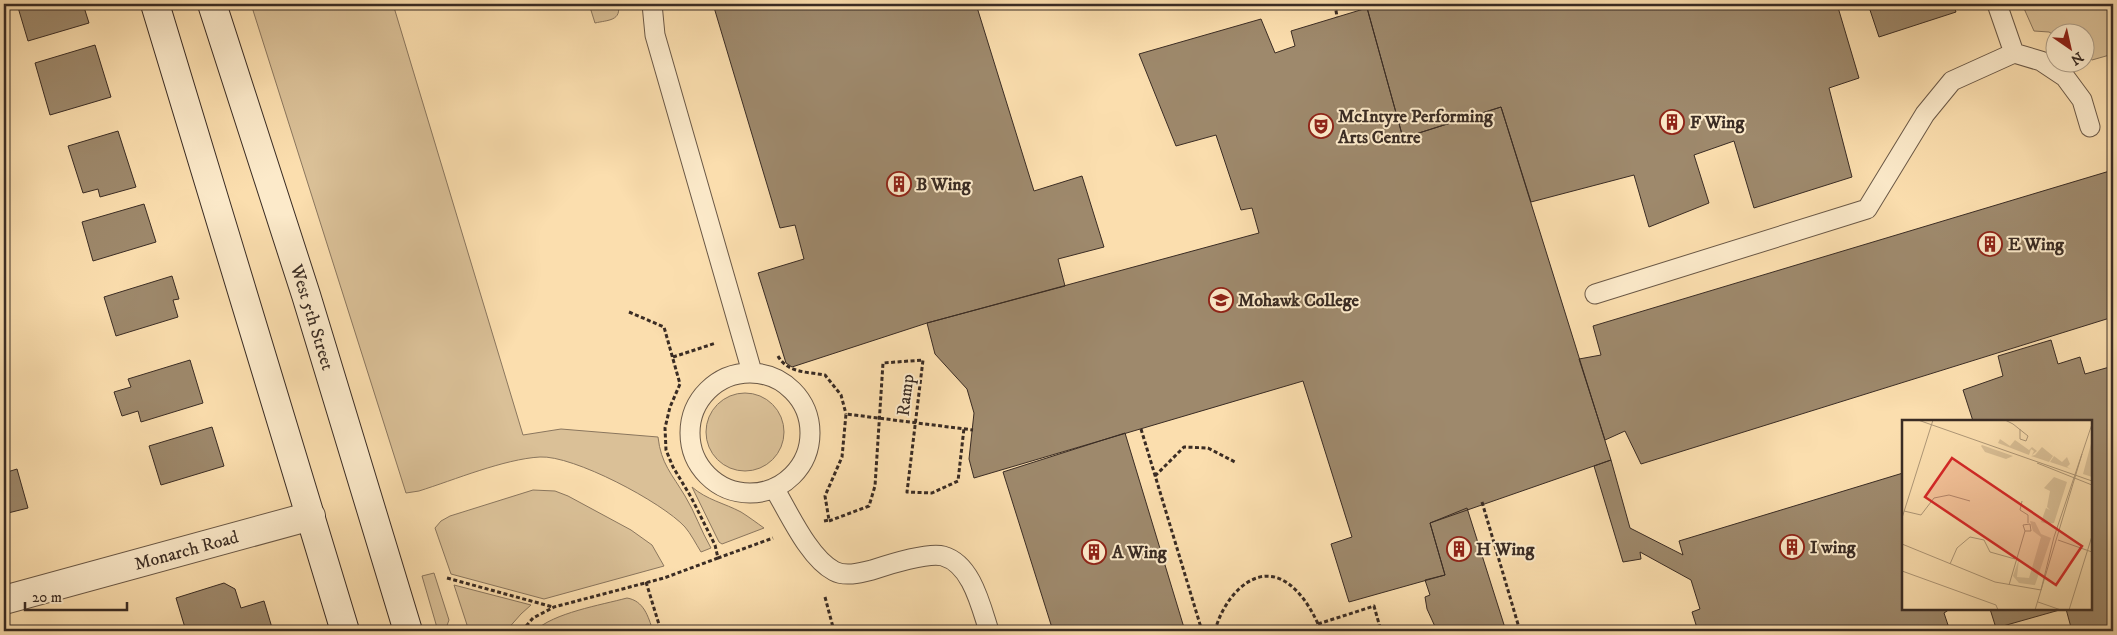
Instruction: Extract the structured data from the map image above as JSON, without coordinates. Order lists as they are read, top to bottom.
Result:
{
  "streets": {
    "main road": ["West 5th Street", "Monarch Road"],
    "path": ["Ramp"]
  },
  "places": {
    "building": [
      "F Wing",
      "B Wing",
      "E Wing",
      "I wing",
      "H Wing",
      "A Wing"
    ],
    "theatre": ["McIntyre Performing Arts Centre"],
    "school or university": ["Mohawk College"]
  },
  "scale_bar": "20 m",
  "north": "bottom right"
}
